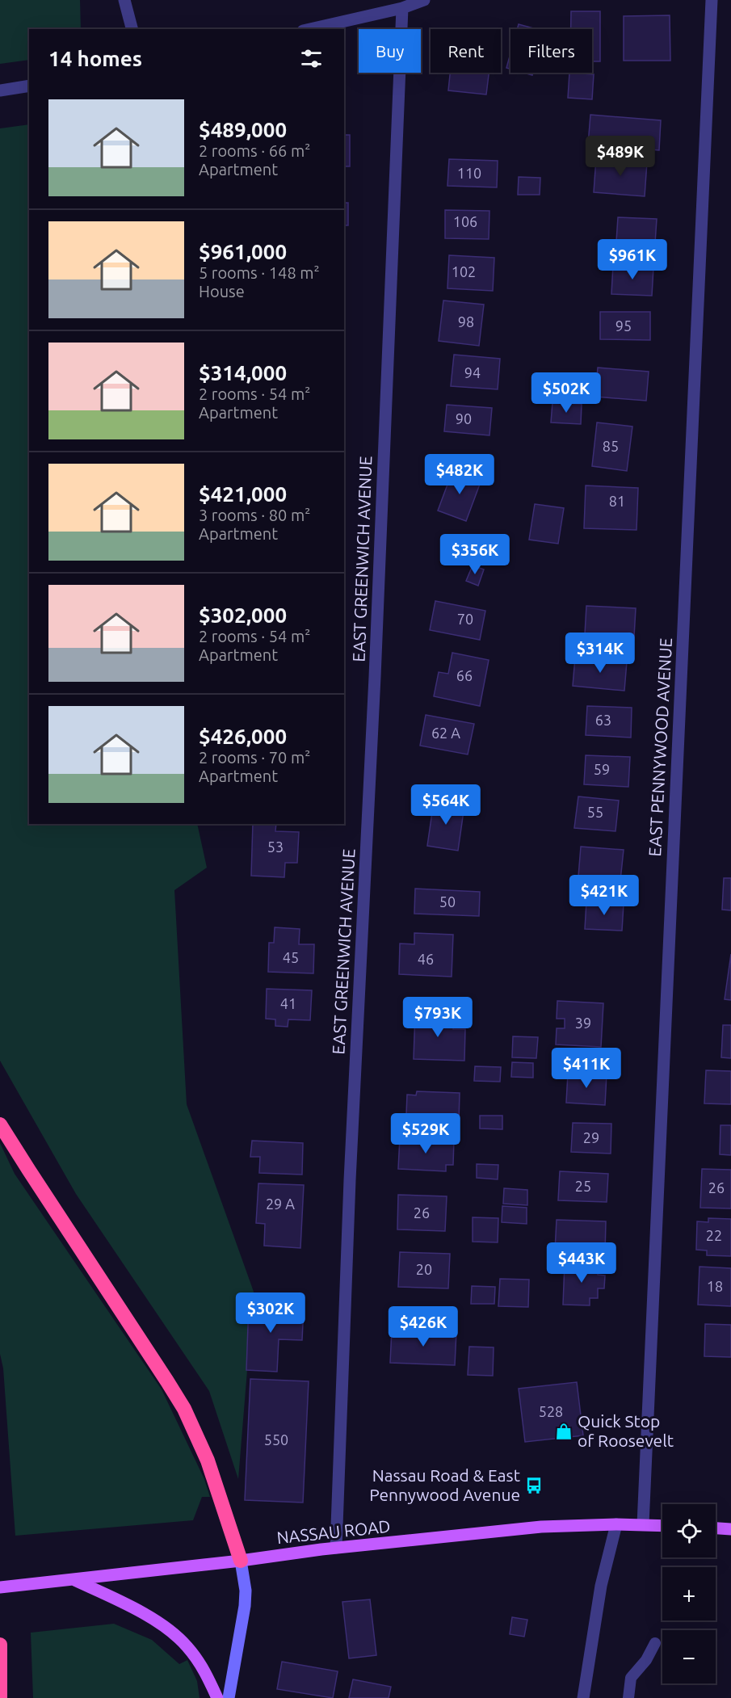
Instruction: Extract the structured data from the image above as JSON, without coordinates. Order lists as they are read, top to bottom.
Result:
{
  "streets": {
    "main road": ["NASSAU ROAD"],
    "street": ["EAST GREENWICH AVENUE", "EAST PENNYWOOD AVENUE"]
  },
  "crossings": [
    ["EAST GREENWICH AVENUE", "NASSAU ROAD"],
    ["EAST PENNYWOOD AVENUE", "NASSAU ROAD"]
  ],
  "places": {
    "shop": ["Quick Stop of Roosevelt"],
    "bus stop": ["Nassau Road & East Pennywood Avenue"]
  },
  "house_numbers": [
    "110",
    "106",
    "102",
    "98",
    "95",
    "94",
    "90",
    "85",
    "81",
    "70",
    "66",
    "63",
    "62 A",
    "59",
    "55",
    "53",
    "50",
    "45",
    "46",
    "41",
    "39",
    "29",
    "25",
    "26",
    "29 A",
    "26",
    "22",
    "20",
    "18",
    "528",
    "550"
  ],
  "page": {
    "chip": ["Buy", "Rent", "Filters"],
    "heading": "14 homes",
    "list": [
      {
        "name": "$489,000",
        "note": "2 rooms · 66 m² · Apartment"
      },
      {
        "name": "$961,000",
        "note": "5 rooms · 148 m² · House"
      },
      {
        "name": "$314,000",
        "note": "2 rooms · 54 m² · Apartment"
      },
      {
        "name": "$421,000",
        "note": "3 rooms · 80 m² · Apartment"
      },
      {
        "name": "$302,000",
        "note": "2 rooms · 54 m² · Apartment"
      },
      {
        "name": "$426,000",
        "note": "2 rooms · 70 m² · Apartment"
      }
    ],
    "price": [
      "$489K",
      "$961K",
      "$502K",
      "$482K",
      "$356K",
      "$314K",
      "$564K",
      "$421K",
      "$793K",
      "$411K",
      "$529K",
      "$443K",
      "$302K",
      "$426K"
    ],
    "map_buttons": ["+", "−"]
  }
}
